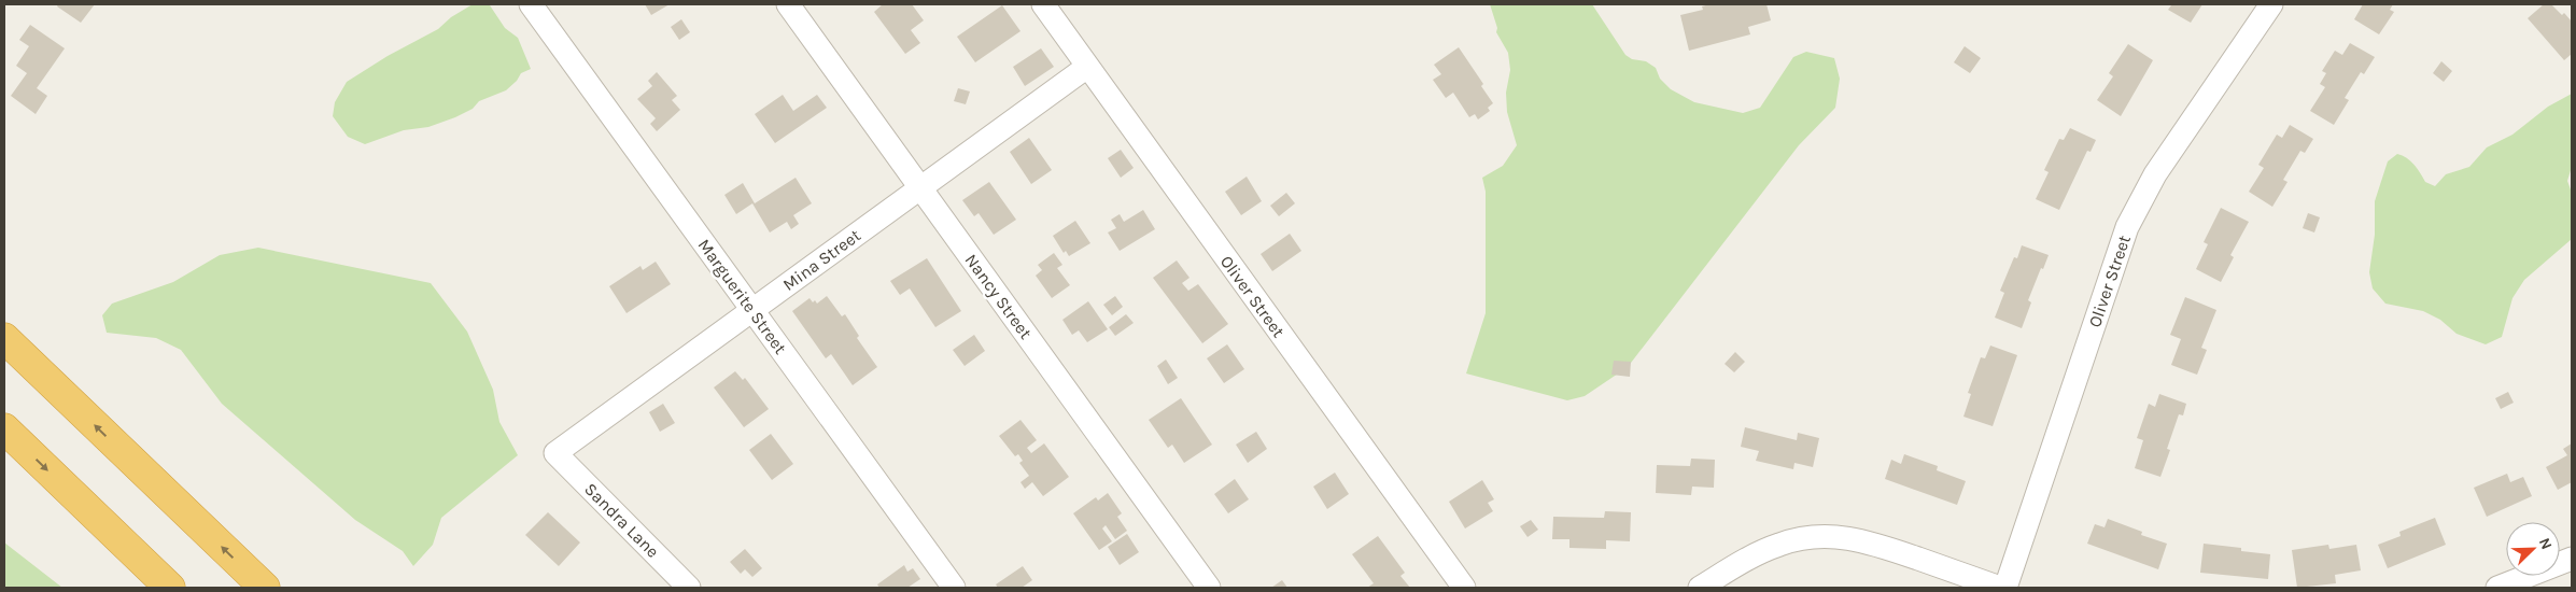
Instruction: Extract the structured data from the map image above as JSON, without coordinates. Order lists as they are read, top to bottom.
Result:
{
  "streets": {
    "street": [
      "Mina Street",
      "Oliver Street",
      "Marguerite Street",
      "Nancy Street",
      "Sandra Lane"
    ]
  },
  "crossings": [
    ["Mina Street", "Oliver Street"],
    ["Mina Street", "Marguerite Street"],
    ["Mina Street", "Nancy Street"],
    ["Mina Street", "Sandra Lane"]
  ],
  "north": "top right"
}
